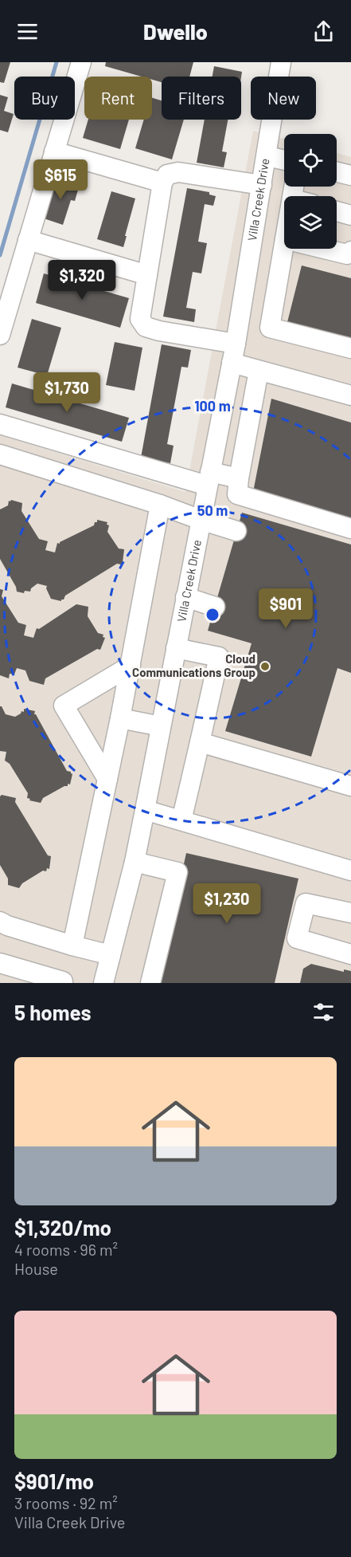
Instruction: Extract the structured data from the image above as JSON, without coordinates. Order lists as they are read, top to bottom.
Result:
{
  "streets": {
    "street": ["Villa Creek Drive"]
  },
  "places": ["Cloud Communications Group"],
  "page": {
    "header": "Dwello",
    "chip": [
      "Buy",
      "Rent",
      "Filters",
      "New"
    ],
    "price": [
      "$615",
      "$1,320",
      "$1,730",
      "$901",
      "$1,230"
    ],
    "heading": "5 homes",
    "list": [
      {
        "name": "$1,320/mo",
        "note": "4 rooms · 96 m² · House"
      },
      {
        "name": "$901/mo",
        "note": "3 rooms · 92 m² · Villa Creek Drive"
      }
    ]
  },
  "rings": ["100 m", "50 m"]
}
